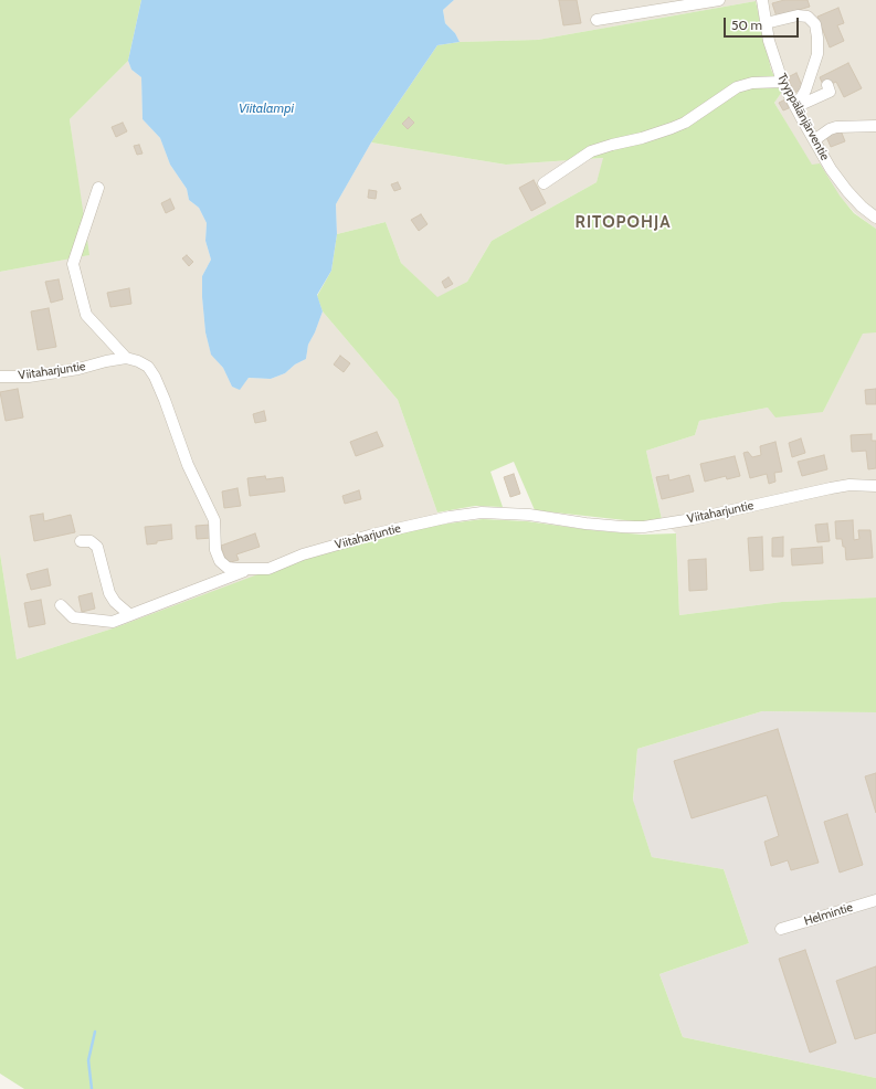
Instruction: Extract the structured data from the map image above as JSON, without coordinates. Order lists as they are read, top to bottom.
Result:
{
  "streets": {
    "street": ["Tyyppälänjärventie", "Viitaharjuntie", "Helmintie"]
  },
  "districts": ["RITOPOHJA"],
  "water": ["Viitalampi"],
  "scale_bar": "50 m"
}
